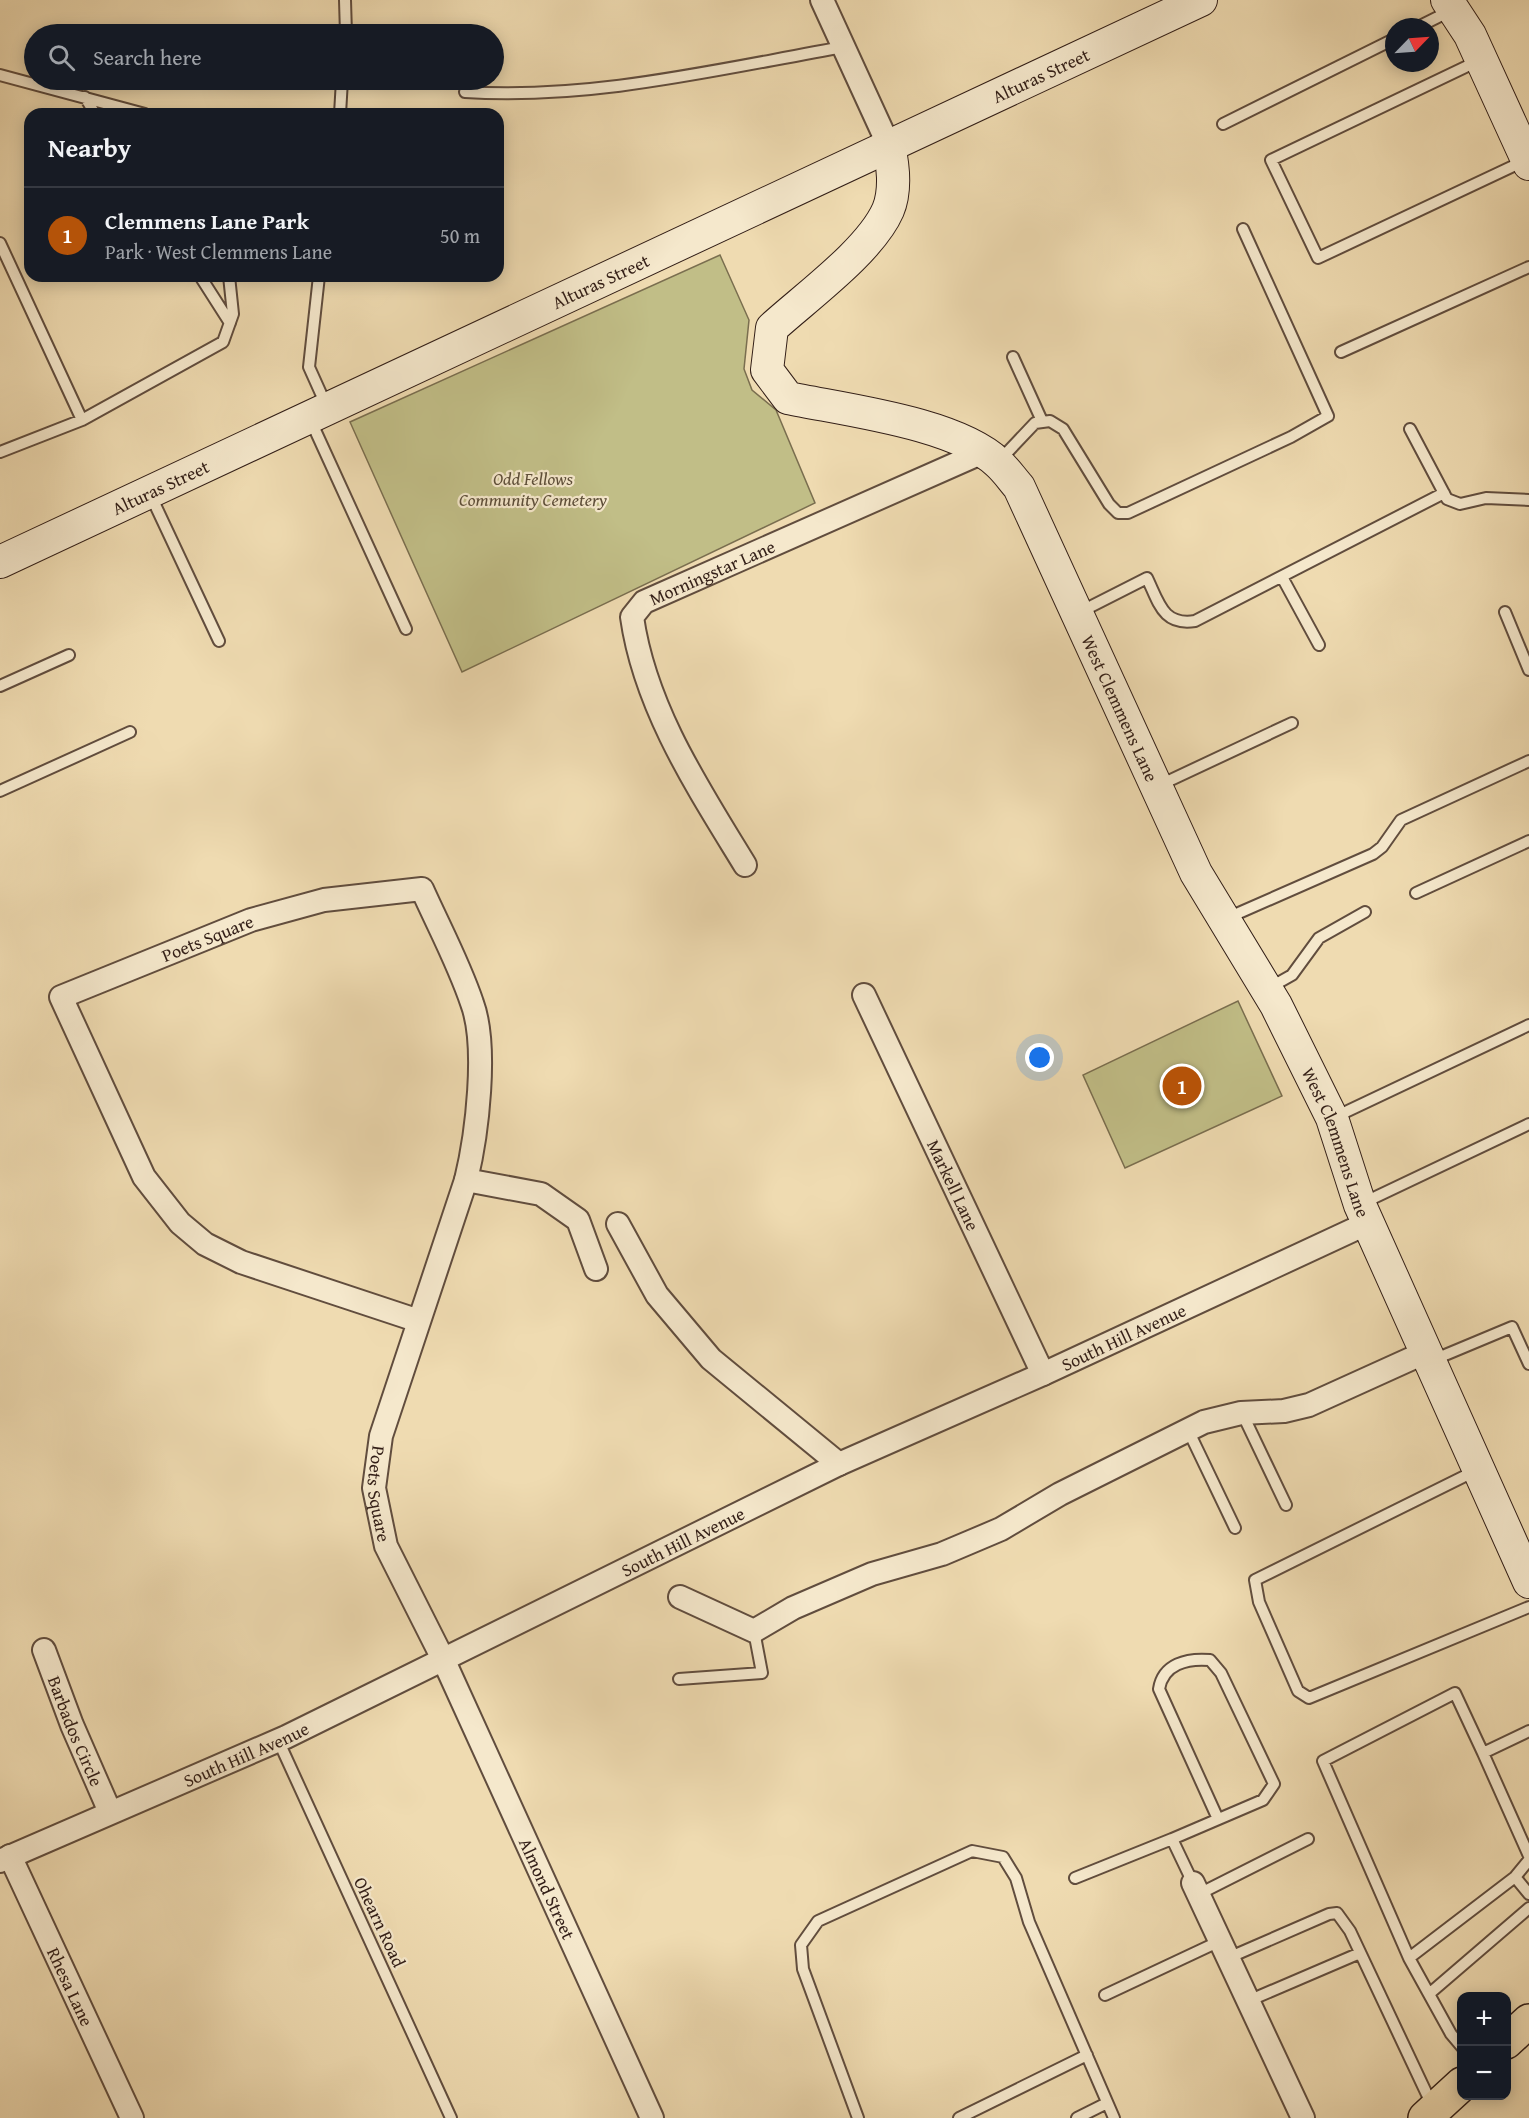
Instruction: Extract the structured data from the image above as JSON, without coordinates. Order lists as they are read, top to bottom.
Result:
{
  "streets": {
    "street": [
      "Alturas Street",
      "Morningstar Lane",
      "West Clemmens Lane",
      "Poets Square",
      "Markell Lane",
      "South Hill Avenue",
      "Barbados Circle",
      "Almond Street",
      "Rhesa Lane"
    ],
    "lane": ["Ohearn Road"]
  },
  "crossings": [
    ["Alturas Street", "West Clemmens Lane"],
    ["Morningstar Lane", "West Clemmens Lane"],
    ["West Clemmens Lane", "South Hill Avenue"],
    ["Poets Square", "South Hill Avenue"],
    ["Poets Square", "Almond Street"],
    ["Markell Lane", "South Hill Avenue"],
    ["South Hill Avenue", "Barbados Circle"],
    ["South Hill Avenue", "Almond Street"],
    ["South Hill Avenue", "Ohearn Road"],
    ["South Hill Avenue", "Rhesa Lane"]
  ],
  "parks": ["Odd Fellows Community Cemetery"],
  "north": "top right",
  "page": {
    "search": "Search here",
    "heading": "Nearby",
    "list": [
      {
        "mark": "1",
        "name": "Clemmens Lane Park",
        "note": "Park · West Clemmens Lane",
        "value": "50 m"
      }
    ],
    "pins": "1",
    "map_buttons": ["+", "−"]
  }
}
